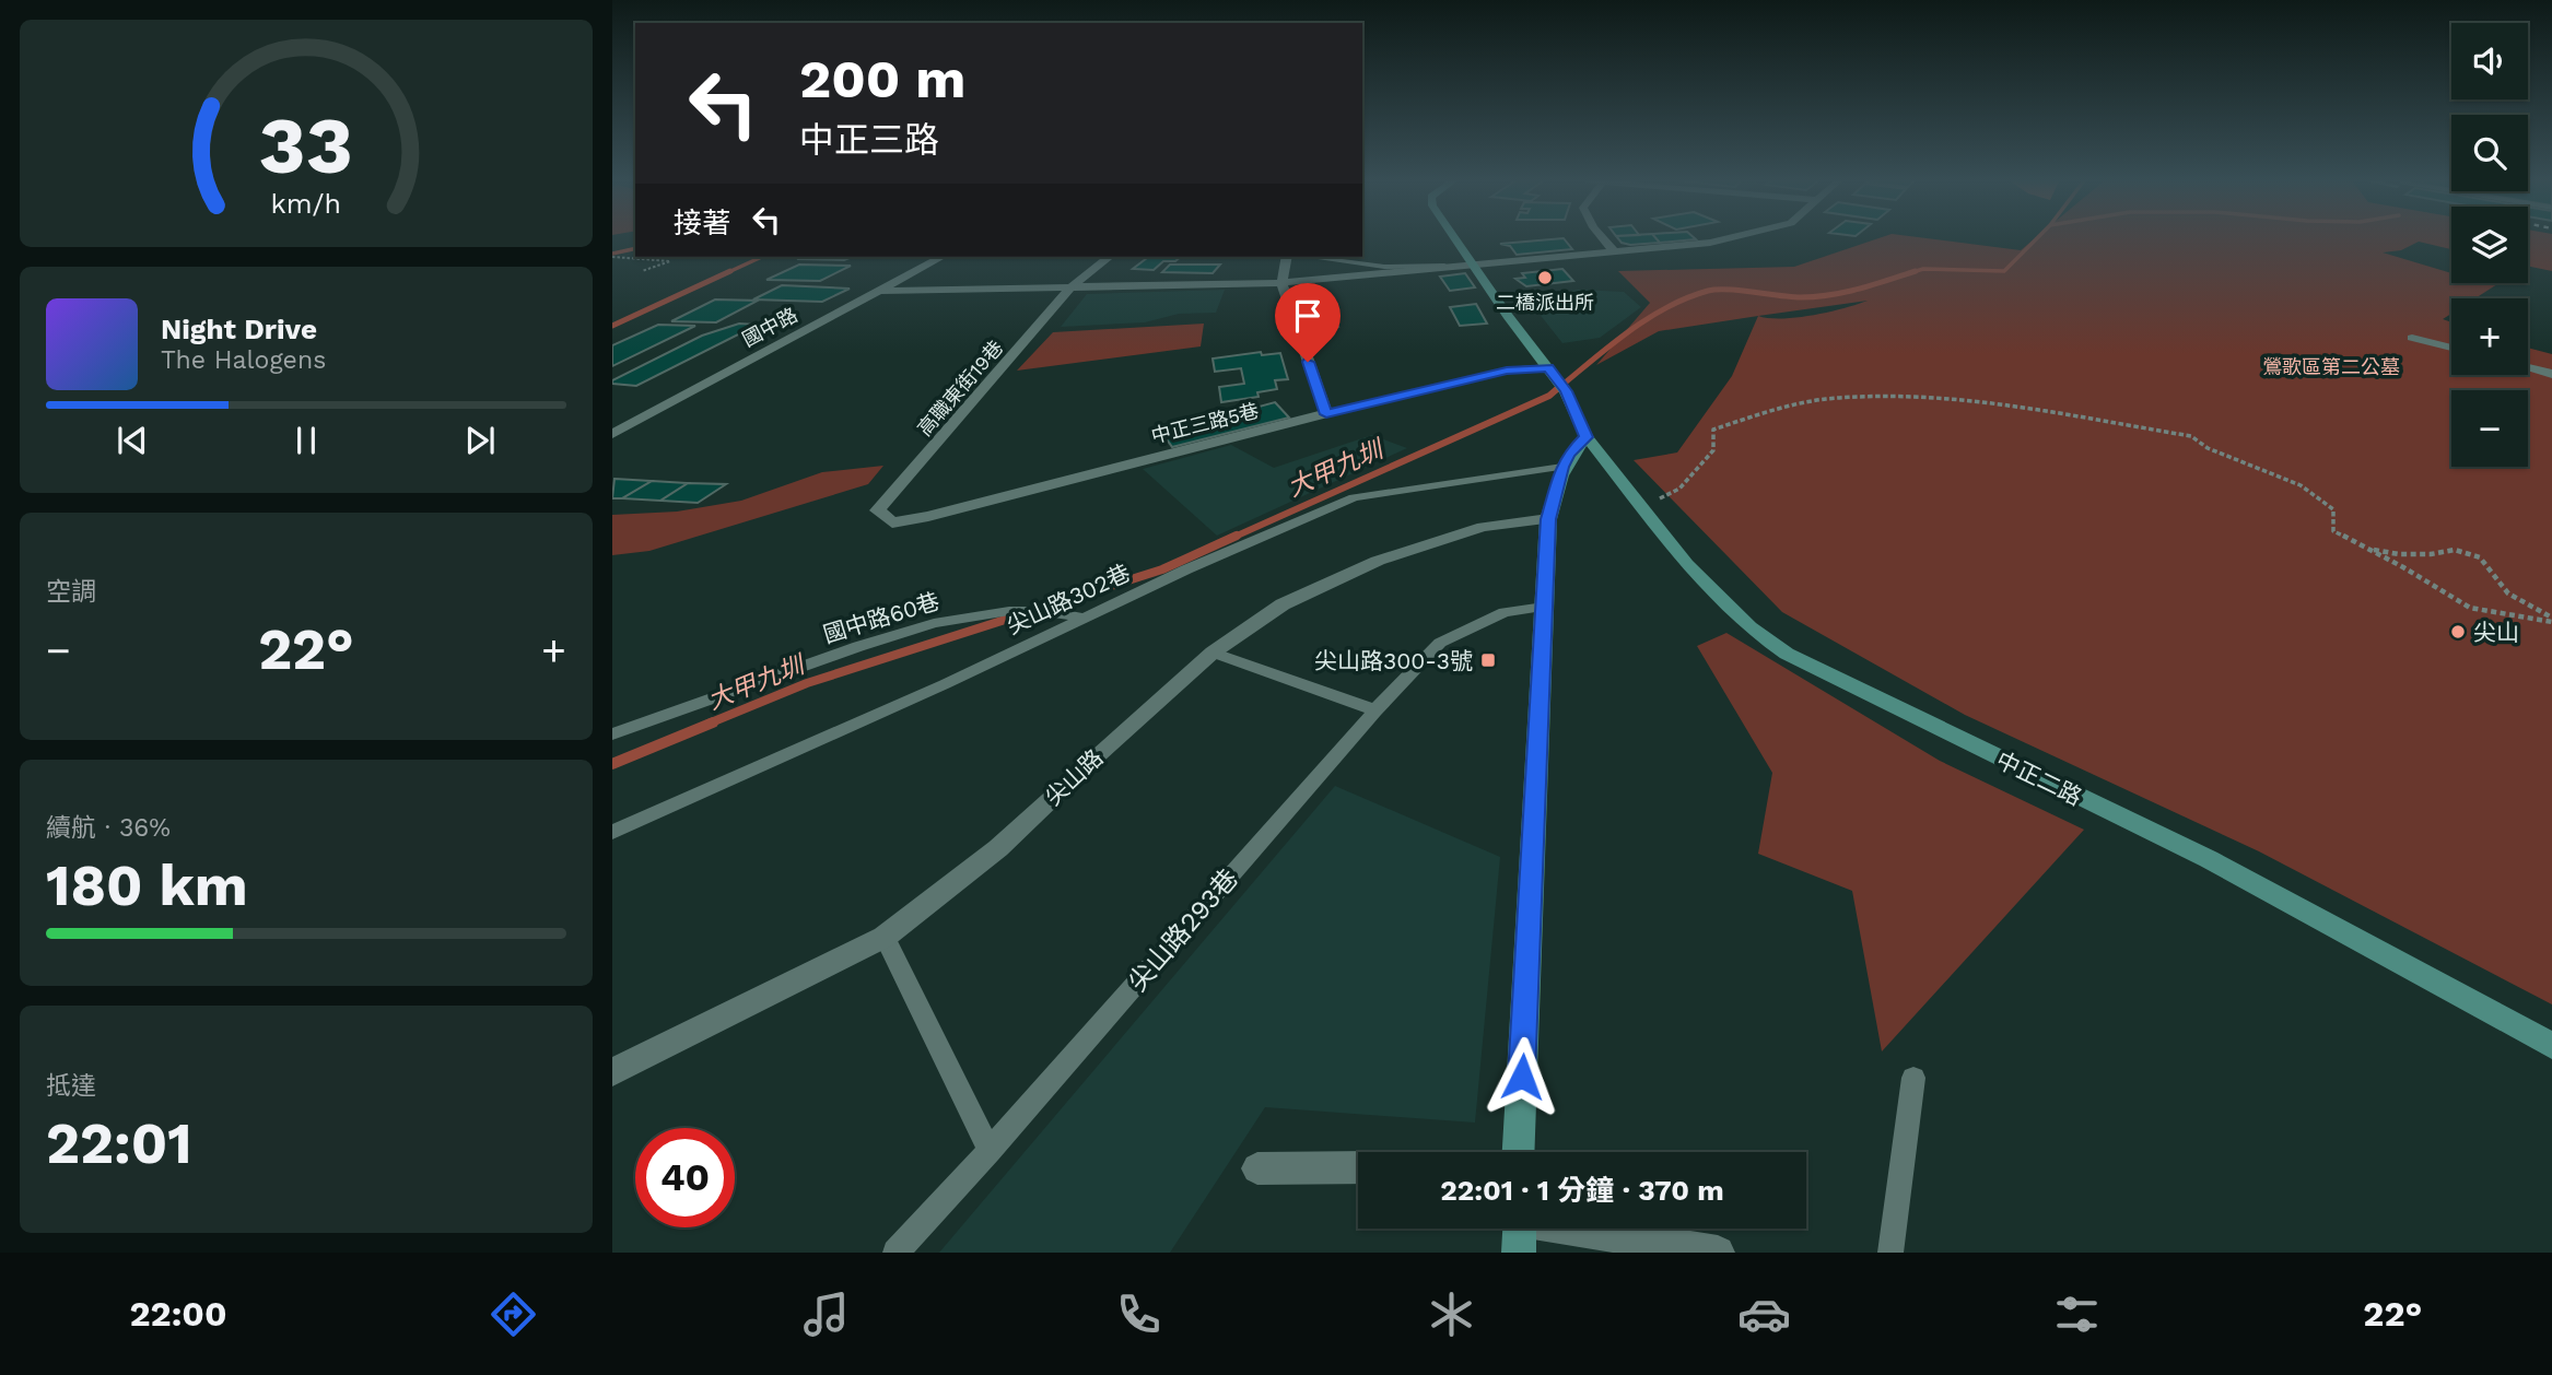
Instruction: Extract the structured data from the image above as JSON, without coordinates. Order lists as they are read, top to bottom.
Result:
{
  "streets": {
    "street": [
      "國中路",
      "高職東街19巷",
      "中正三路5巷",
      "尖山路",
      "中正二路"
    ],
    "lane": ["尖山路302巷", "國中路60巷", "尖山路293巷"]
  },
  "crossings": [
    ["高職東街19巷", "中正三路5巷"],
    ["中正三路5巷", "中正二路"],
    ["尖山路302巷", "國中路60巷"]
  ],
  "water": ["大甲九圳"],
  "parks": ["鶯歌區第二公墓"],
  "places": {
    "other": ["二橋派出所", "尖山"],
    "transit": ["尖山路300-3號"]
  },
  "page": {
    "map_buttons": ["+", "−"],
    "turn": ["200 m", "中正三路"],
    "then": "接著",
    "song": ["Night Drive", "The Halogens"],
    "tile": [
      "空調",
      ["續航 · 36%", "180 km"],
      ["抵達", "22:01"]
    ],
    "heat": ["−", "22°", "+"],
    "limit": "40",
    "trip": "22:01 · 1 分鐘 · 370 m",
    "tabs": ["22:00", "22°"],
    "gauge": ["33", "km/h"]
  }
}
